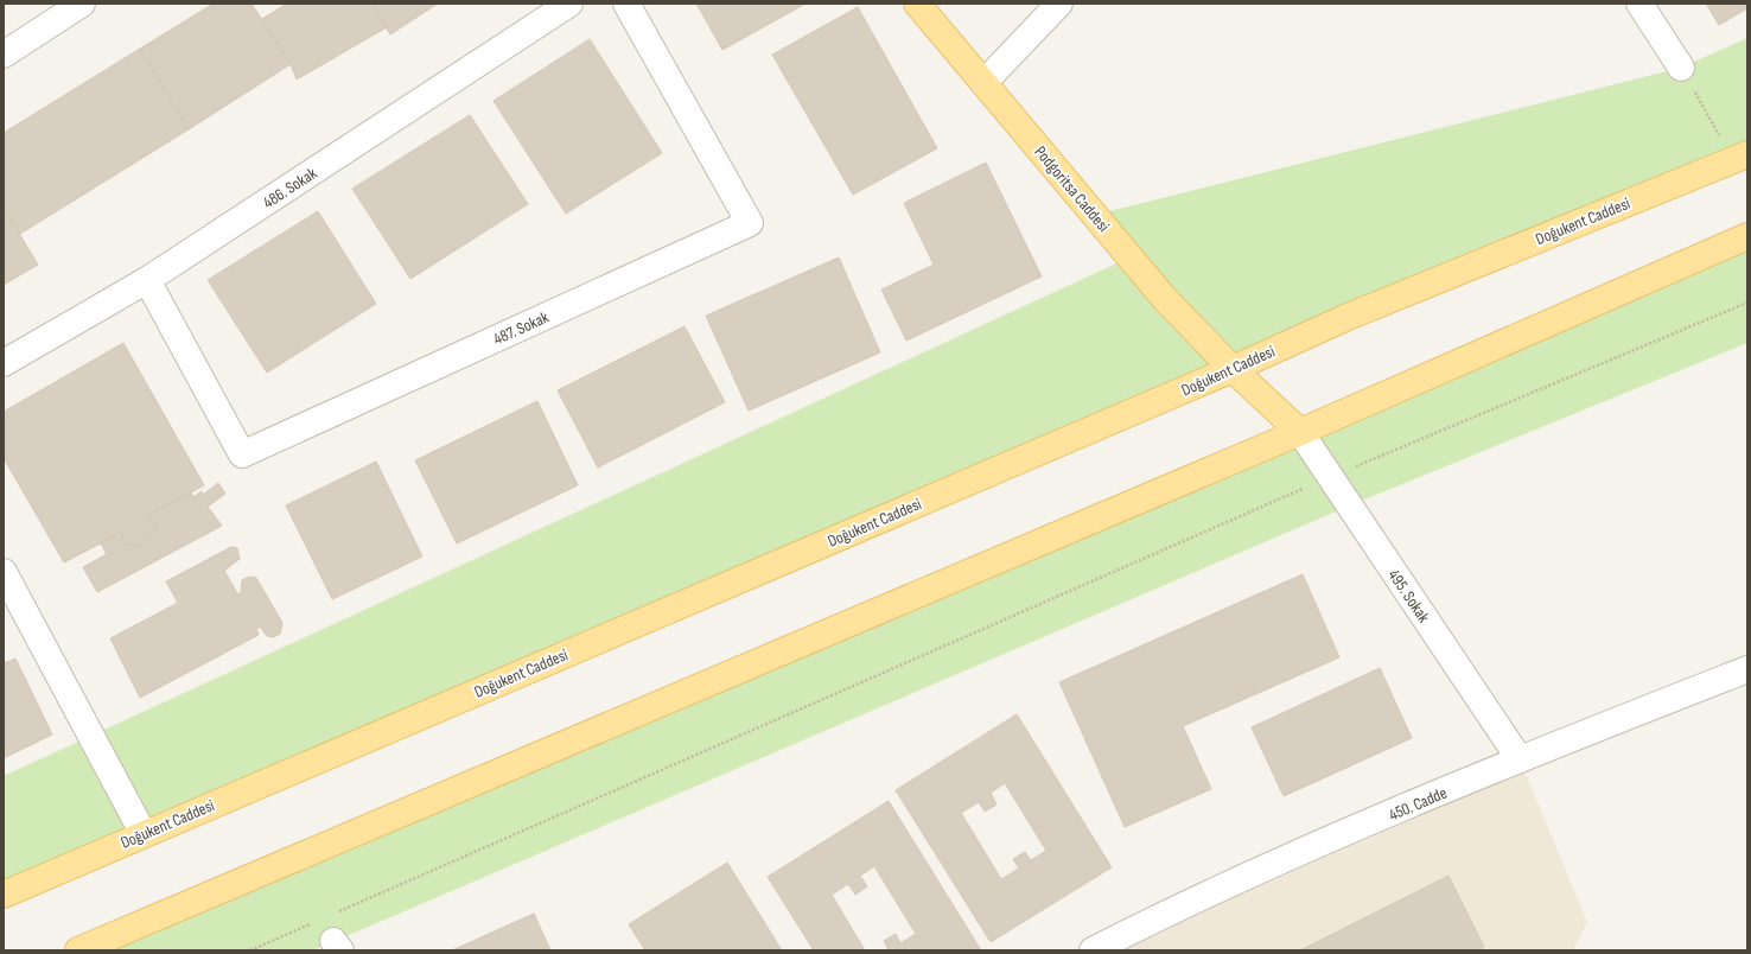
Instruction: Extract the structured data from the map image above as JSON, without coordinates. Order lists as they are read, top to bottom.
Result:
{
  "streets": {
    "main road": ["Podgoritsa Caddesi", "Doğukent Caddesi"],
    "street": [
      "486. Sokak",
      "487. Sokak",
      "495. Sokak",
      "450. Cadde"
    ]
  },
  "crossings": [
    ["486. Sokak", "487. Sokak"],
    ["Podgoritsa Caddesi", "Doğukent Caddesi"],
    ["Podgoritsa Caddesi", "495. Sokak"],
    ["495. Sokak", "450. Cadde"]
  ]
}
